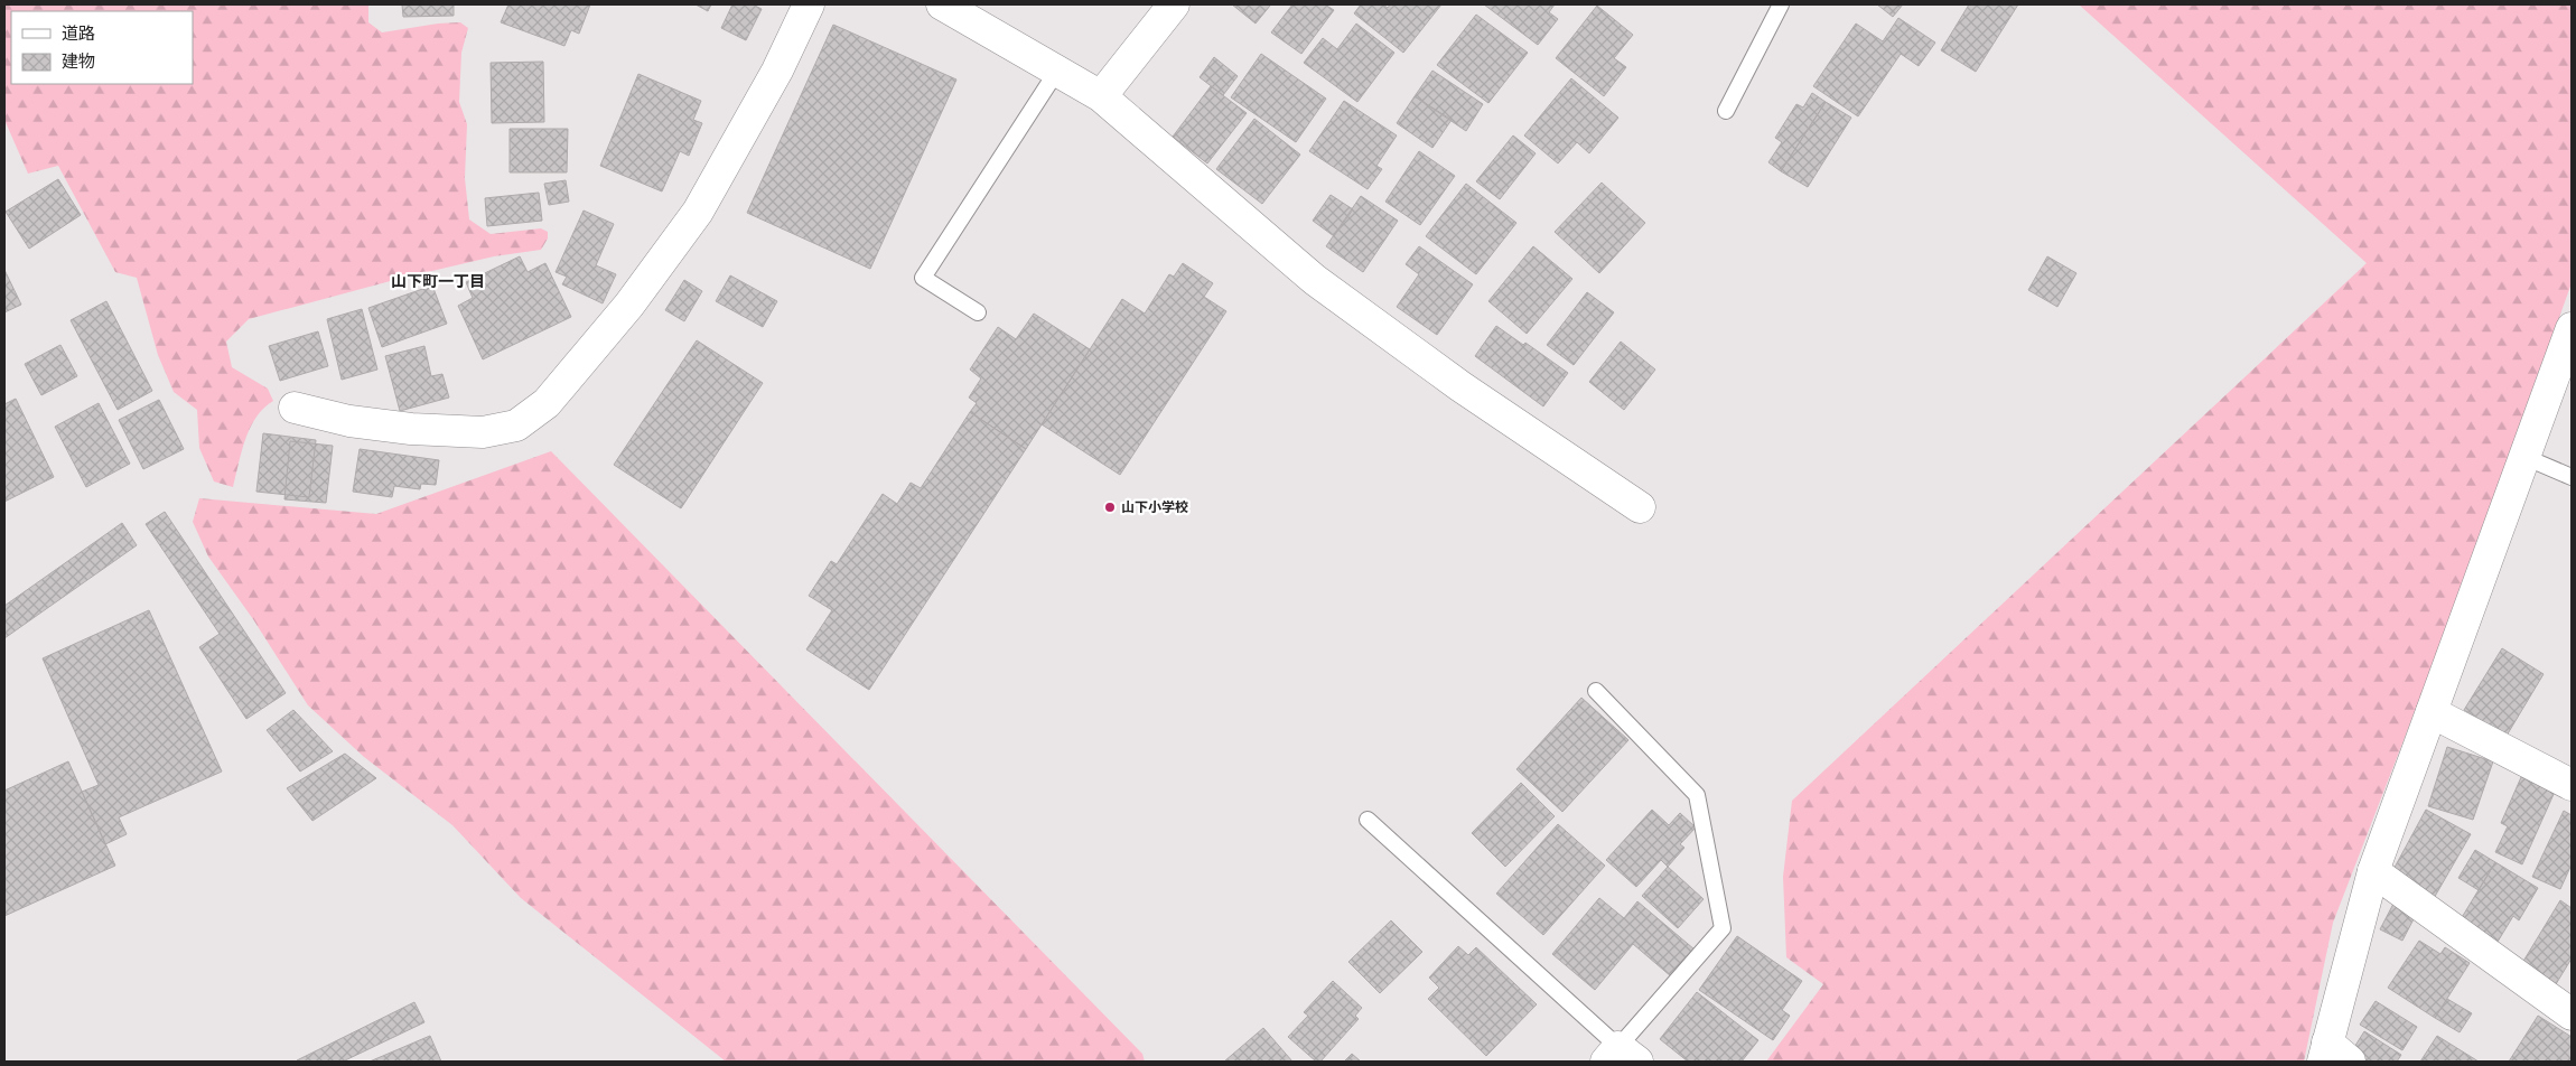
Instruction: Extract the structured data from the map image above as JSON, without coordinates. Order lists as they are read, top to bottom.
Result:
{
  "districts": ["山下町一丁目"],
  "places": ["山下小学校"],
  "legend": ["道路", "建物"]
}
